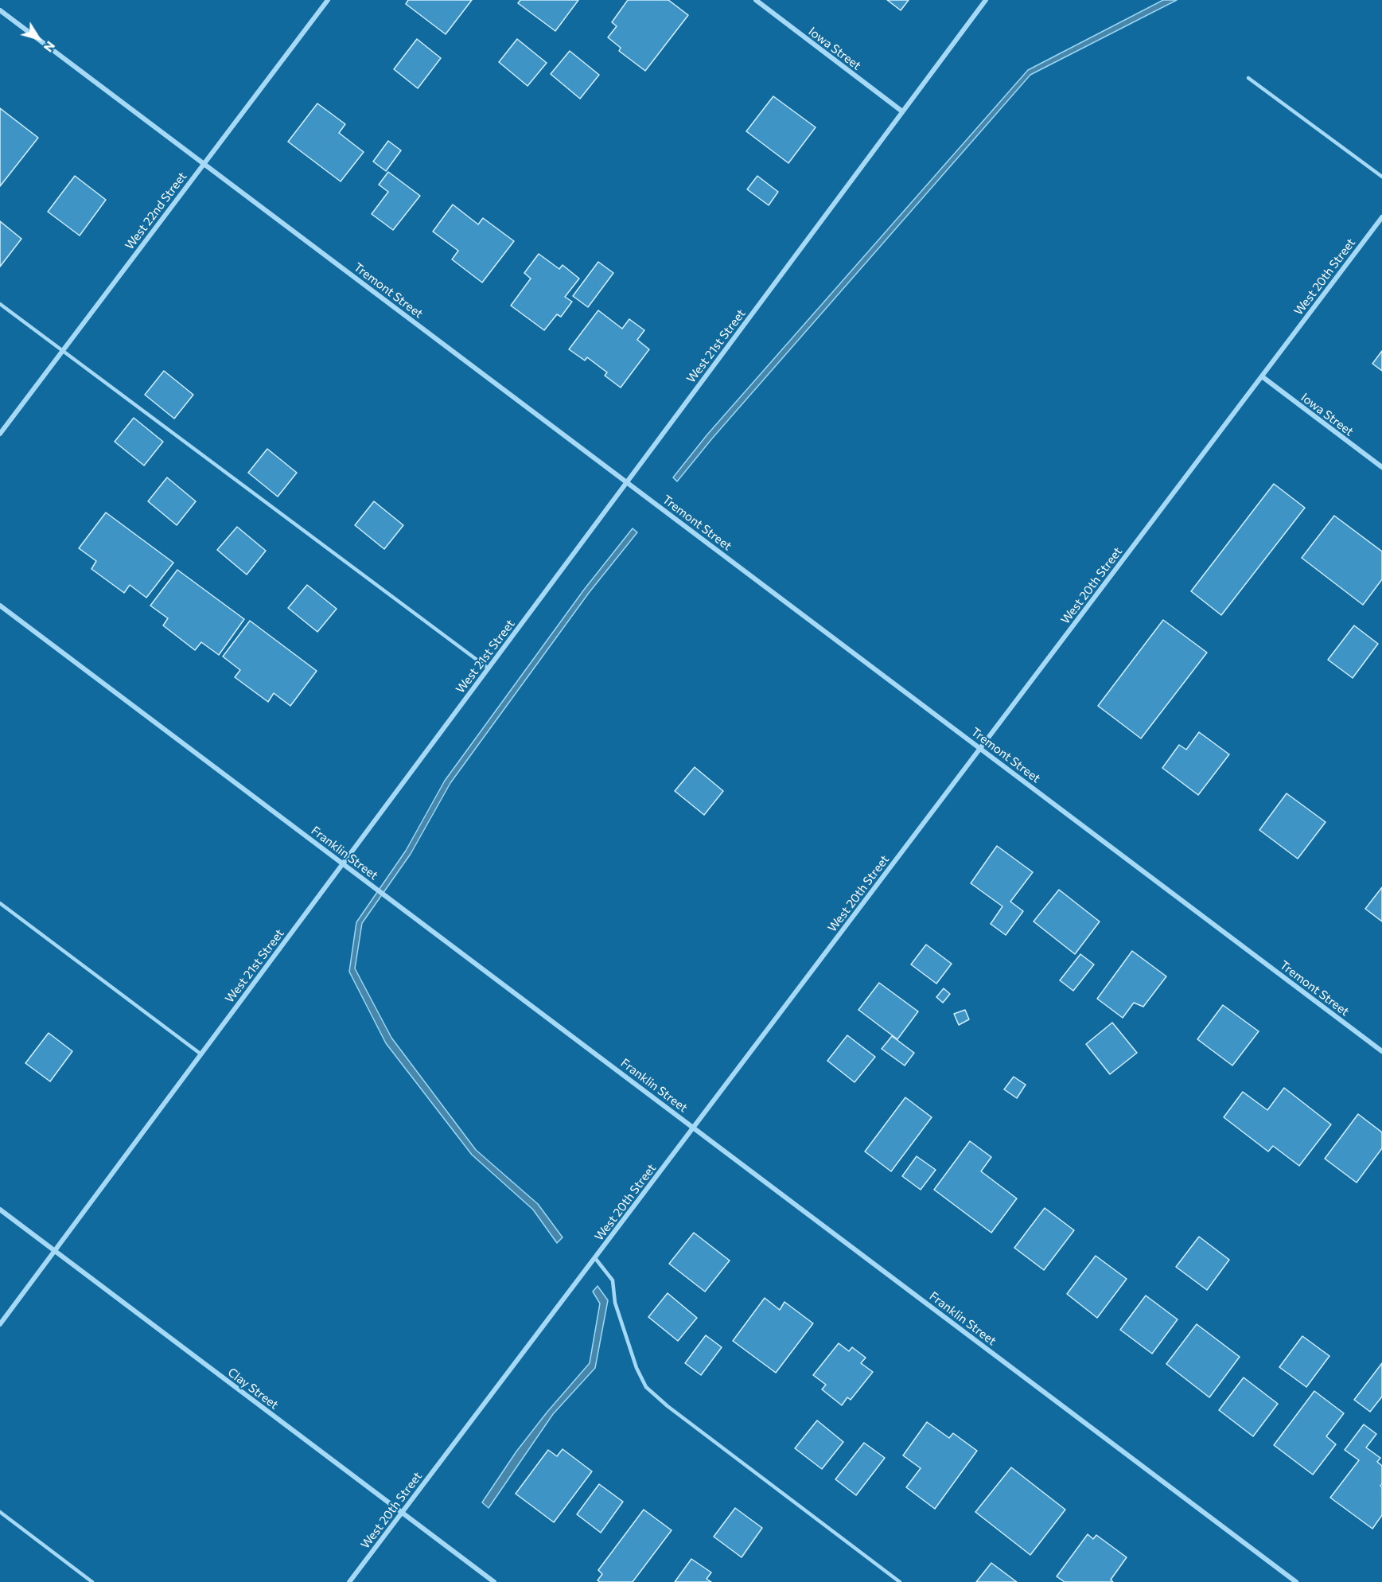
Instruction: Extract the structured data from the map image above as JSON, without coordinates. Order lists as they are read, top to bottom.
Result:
{
  "streets": {
    "street": [
      "Iowa Street",
      "West 22nd Street",
      "West 20th Street",
      "Tremont Street",
      "West 21st Street",
      "Franklin Street",
      "Clay Street"
    ]
  },
  "crossings": [
    ["Iowa Street", "West 20th Street"],
    ["Iowa Street", "West 21st Street"],
    ["West 22nd Street", "Tremont Street"],
    ["West 20th Street", "Tremont Street"],
    ["West 20th Street", "Franklin Street"],
    ["West 20th Street", "Clay Street"],
    ["Tremont Street", "West 21st Street"],
    ["West 21st Street", "Franklin Street"],
    ["West 21st Street", "Clay Street"]
  ],
  "north": "bottom right"
}
